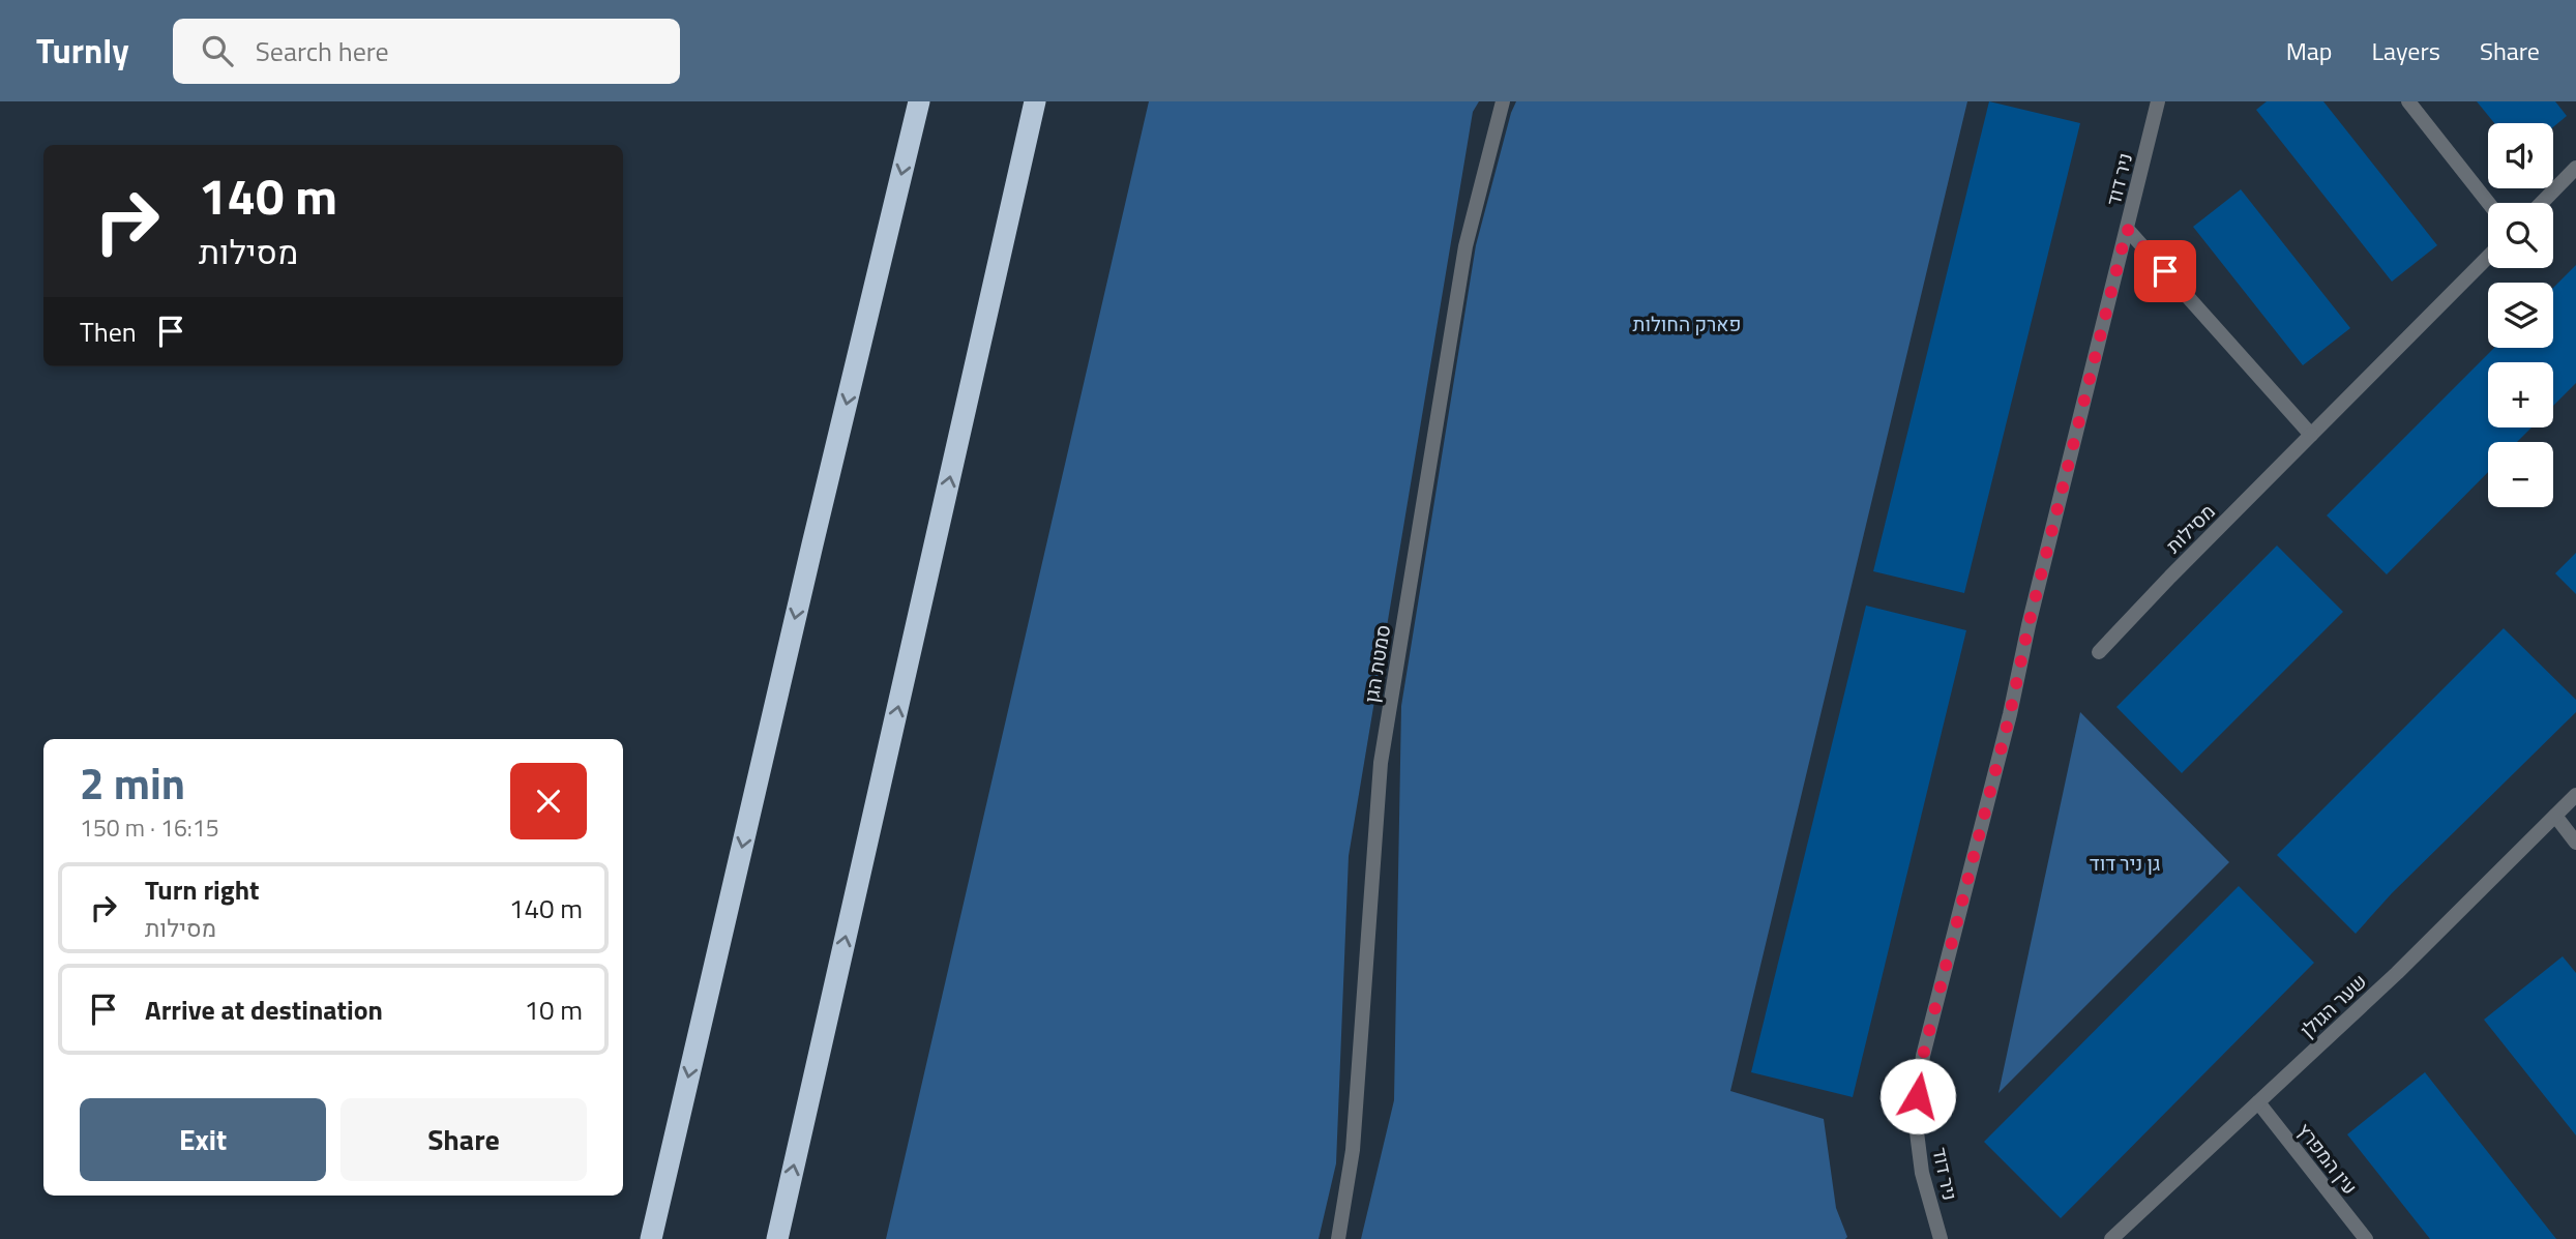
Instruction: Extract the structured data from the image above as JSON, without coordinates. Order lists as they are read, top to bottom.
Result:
{
  "streets": {
    "street": [
      "ניר דוד",
      "מסילות",
      "סמטת הגן",
      "שער הגולן",
      "עין המפרץ"
    ]
  },
  "crossings": [
    ["שער הגולן", "עין המפרץ"]
  ],
  "parks": ["פארק החולות", "גן ניר דוד"],
  "page": {
    "header": "Turnly",
    "search": "Search here",
    "nav": ["Map", "Layers", "Share"],
    "map_buttons": ["+", "−"],
    "turn": ["140 m", "מסילות"],
    "then": "Then",
    "heading": ["2 min", "150 m · 16:15"],
    "list": [
      {
        "name": "Turn right",
        "note": "מסילות",
        "value": "140 m"
      },
      {
        "name": "Arrive at destination",
        "value": "10 m"
      }
    ],
    "buttons": ["Exit", "Share"]
  }
}
